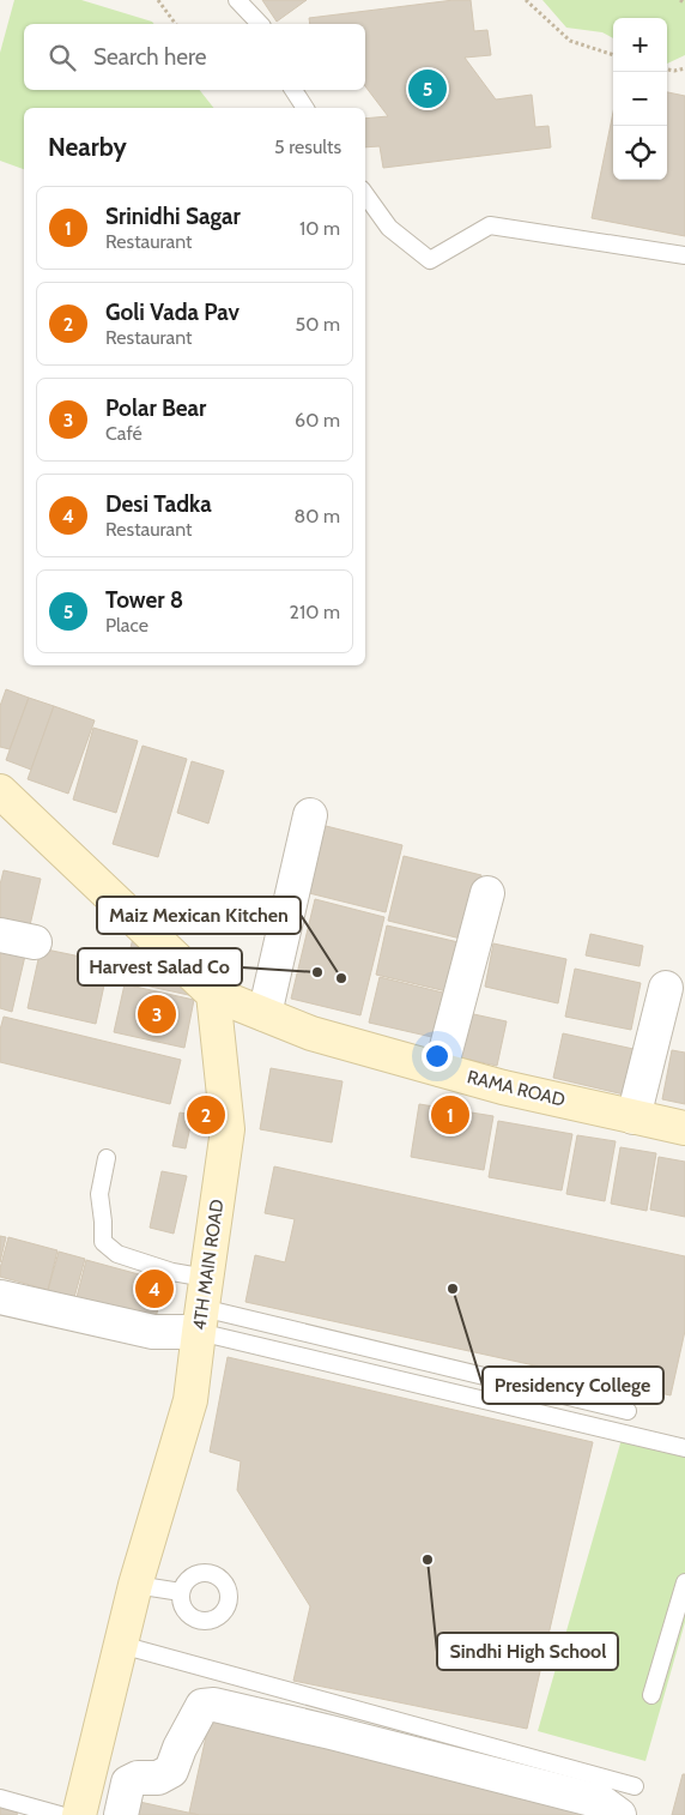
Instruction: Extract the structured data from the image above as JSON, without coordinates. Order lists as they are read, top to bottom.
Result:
{
  "streets": {
    "street": ["RAMA ROAD", "4TH MAIN ROAD"]
  },
  "crossings": [
    ["RAMA ROAD", "4TH MAIN ROAD"]
  ],
  "places": [
    "Harvest Salad Co",
    "Maiz Mexican Kitchen",
    "Presidency College",
    "Sindhi High School"
  ],
  "page": {
    "map_buttons": ["+", "−"],
    "search": "Search here",
    "pins": [
      "5",
      "3",
      "1",
      "2",
      "4"
    ],
    "heading": ["Nearby", "5 results"],
    "list": [
      {
        "mark": "1",
        "name": "Srinidhi Sagar",
        "note": "Restaurant",
        "value": "10 m"
      },
      {
        "mark": "2",
        "name": "Goli Vada Pav",
        "note": "Restaurant",
        "value": "50 m"
      },
      {
        "mark": "3",
        "name": "Polar Bear",
        "note": "Café",
        "value": "60 m"
      },
      {
        "mark": "4",
        "name": "Desi Tadka",
        "note": "Restaurant",
        "value": "80 m"
      },
      {
        "mark": "5",
        "name": "Tower 8",
        "note": "Place",
        "value": "210 m"
      }
    ]
  }
}
